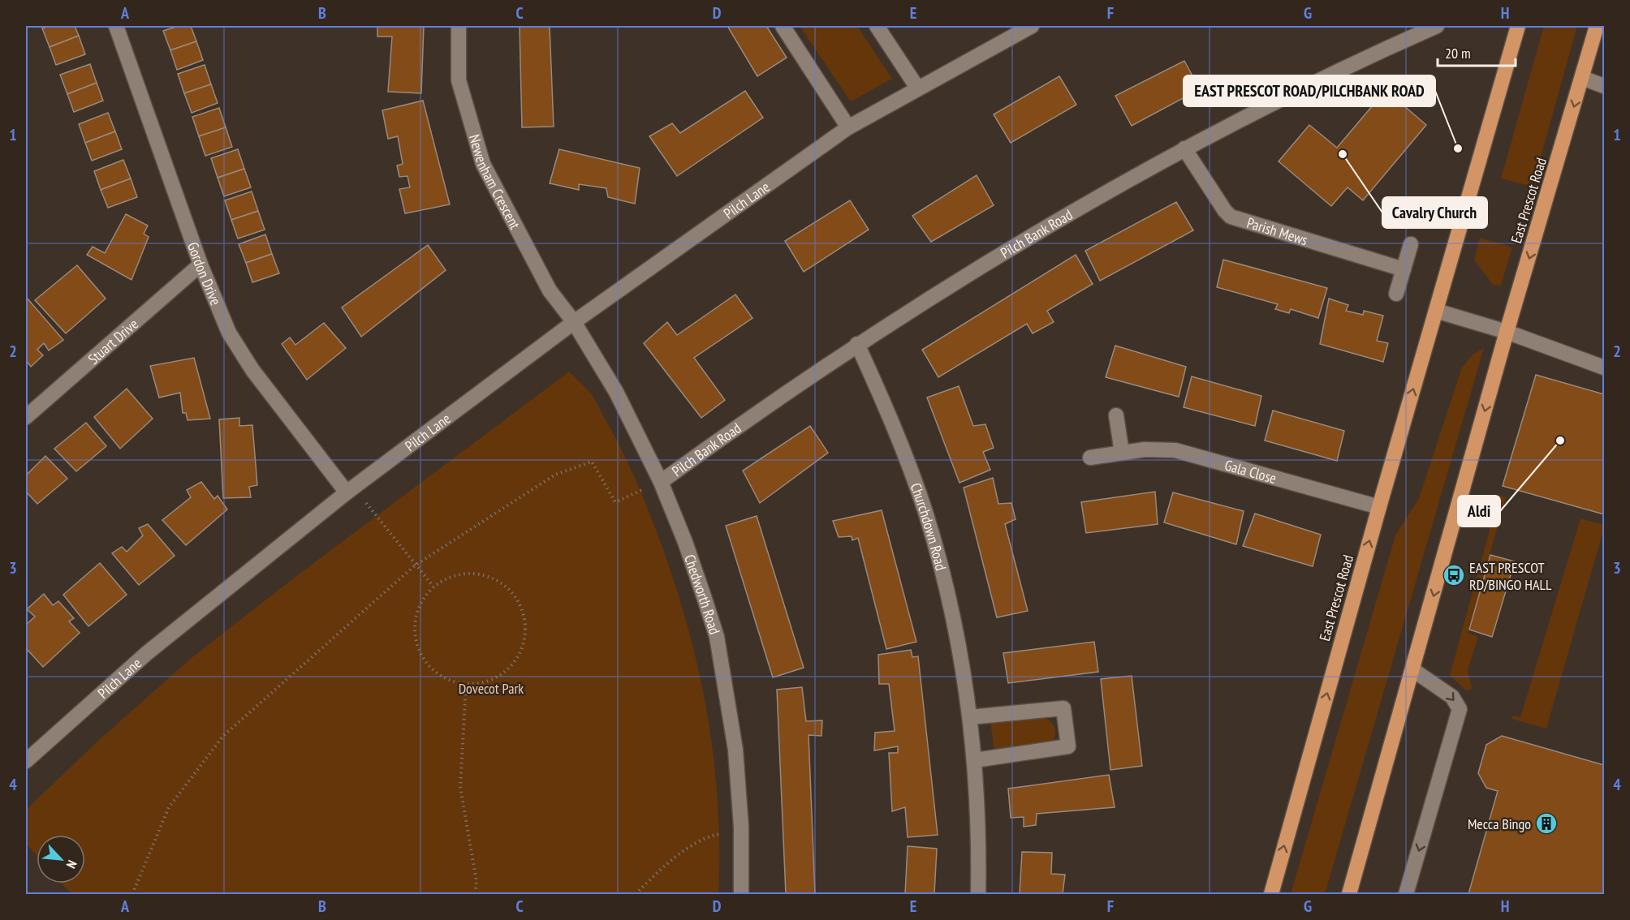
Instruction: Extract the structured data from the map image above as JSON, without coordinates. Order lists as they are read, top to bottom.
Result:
{
  "streets": {
    "highway": ["East Prescot Road"],
    "street": [
      "Newenham Crescent",
      "Pilch Lane",
      "Parish Mews",
      "Pilch Bank Road",
      "Gordon Drive",
      "Stuart Drive",
      "Gala Close",
      "Churchdown Road",
      "Chedworth Road"
    ]
  },
  "crossings": [
    ["Newenham Crescent", "Pilch Lane"],
    ["Newenham Crescent", "Chedworth Road"],
    ["Pilch Lane", "Gordon Drive"],
    ["Pilch Lane", "Chedworth Road"],
    ["East Prescot Road", "Gala Close"],
    ["Parish Mews", "Pilch Bank Road"],
    ["Pilch Bank Road", "Churchdown Road"],
    ["Pilch Bank Road", "Chedworth Road"],
    ["Gordon Drive", "Stuart Drive"]
  ],
  "parks": ["Dovecot Park"],
  "places": {
    "other": ["EAST PRESCOT ROAD/PILCHBANK ROAD", "Cavalry Church", "Aldi"],
    "bus stop": ["EAST PRESCOT RD/BINGO HALL"],
    "building": ["Mecca Bingo"]
  },
  "scale_bar": "20 m",
  "north": "bottom right",
  "grid": {
    "columns": [
      "A",
      "B",
      "C",
      "D",
      "E",
      "F",
      "G",
      "H"
    ],
    "rows": [
      "1",
      "2",
      "3",
      "4"
    ]
  }
}
